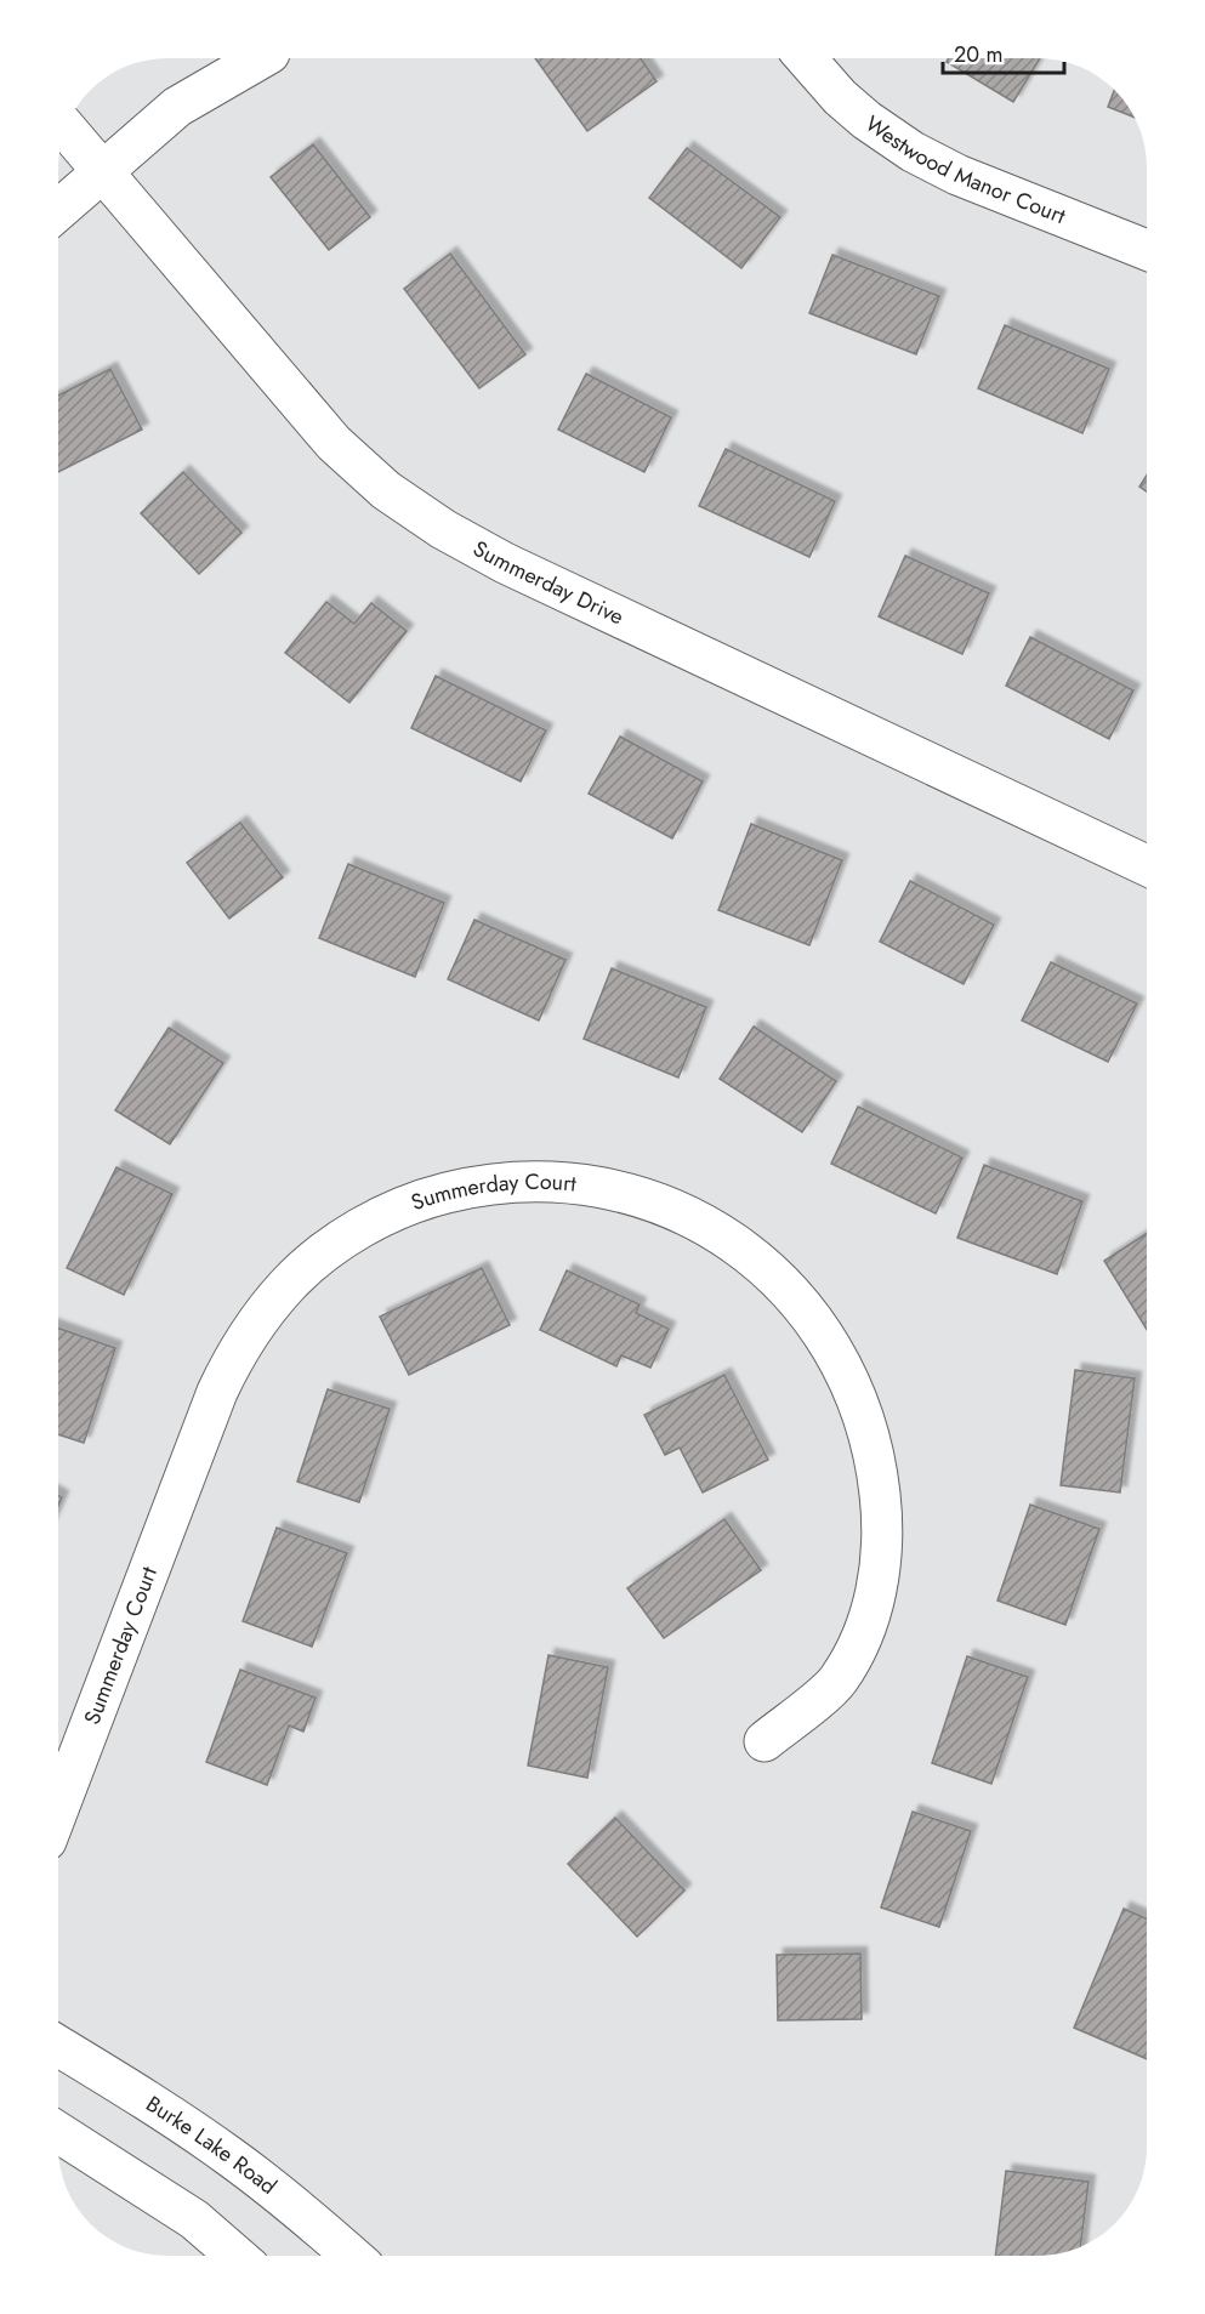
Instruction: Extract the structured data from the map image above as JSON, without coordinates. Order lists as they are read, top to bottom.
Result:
{
  "streets": {
    "street": [
      "Westwood Manor Court",
      "Summerday Drive",
      "Summerday Court",
      "Burke Lake Road"
    ]
  },
  "scale_bar": "20 m"
}
